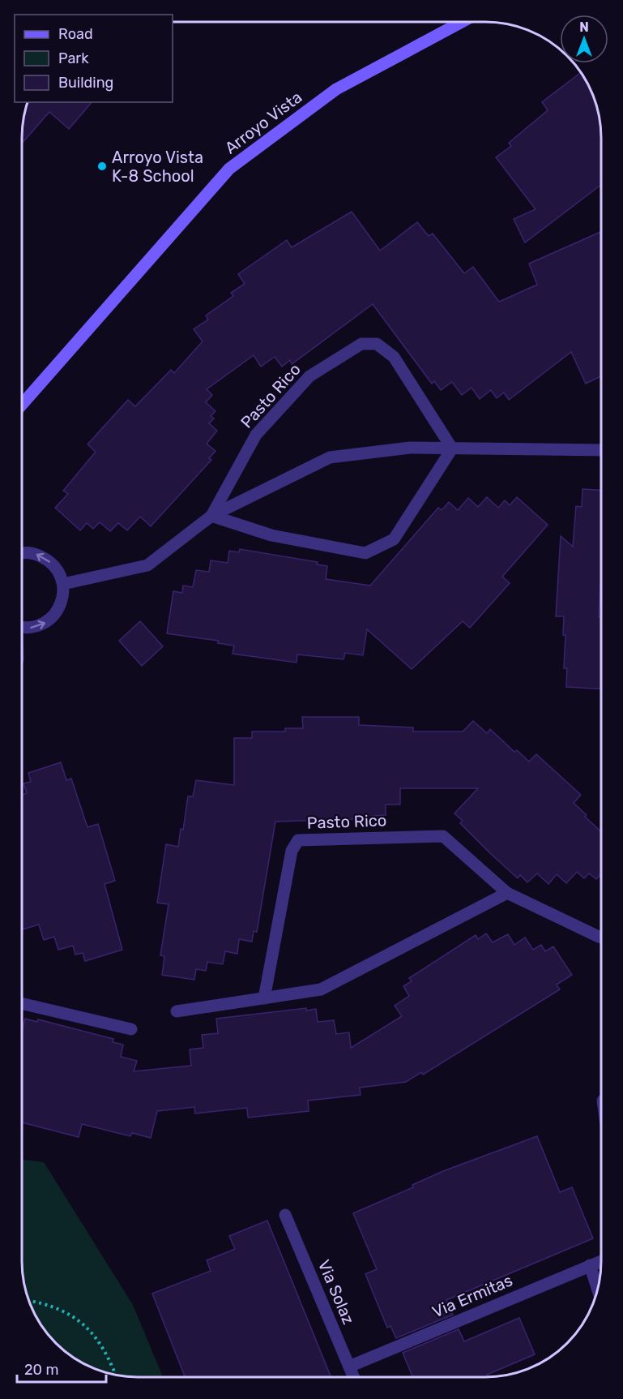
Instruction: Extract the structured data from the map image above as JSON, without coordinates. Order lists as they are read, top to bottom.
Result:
{
  "streets": {
    "main road": ["Arroyo Vista"],
    "street": ["Pasto Rico", "Via Solaz", "Via Ermitas"]
  },
  "crossings": [
    ["Via Solaz", "Via Ermitas"]
  ],
  "places": ["Arroyo Vista K-8 School"],
  "legend": ["Road", "Park", "Building"],
  "scale_bar": "20 m",
  "north": "top"
}
